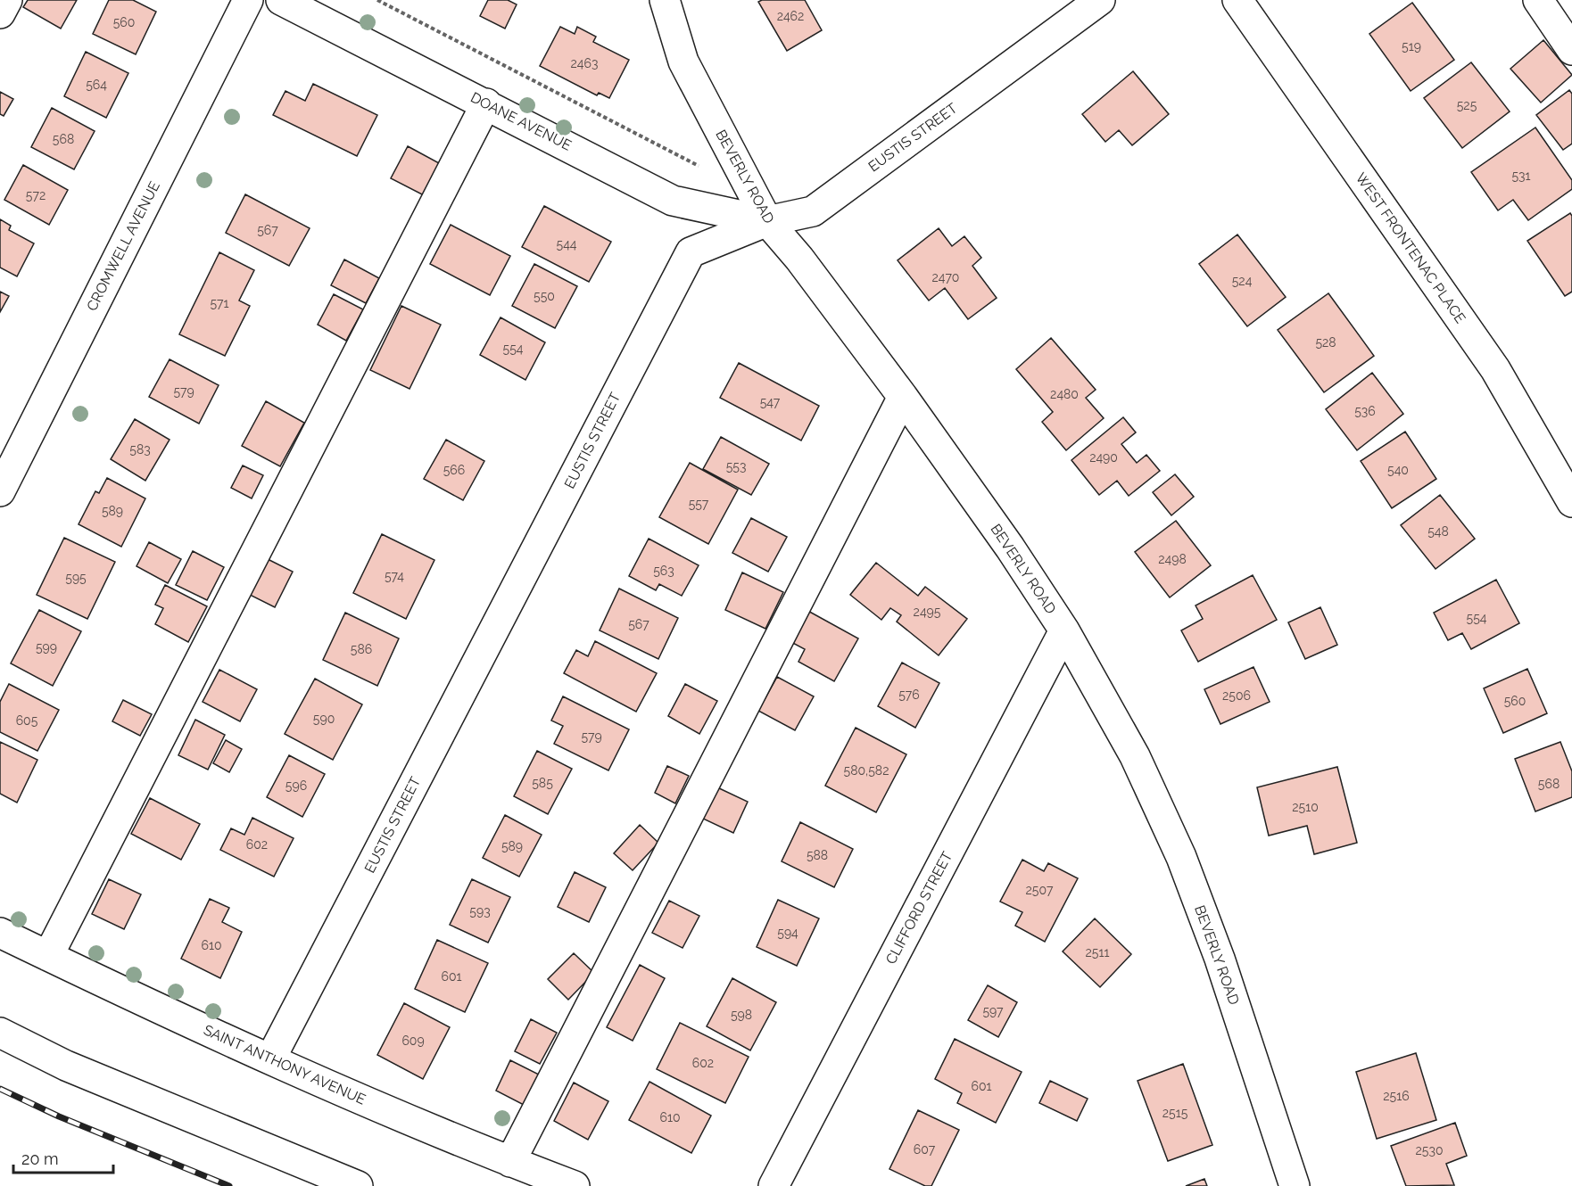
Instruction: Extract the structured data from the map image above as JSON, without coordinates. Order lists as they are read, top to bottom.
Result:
{
  "streets": {
    "street": [
      "DOANE AVENUE",
      "EUSTIS STREET",
      "BEVERLY ROAD",
      "CROMWELL AVENUE",
      "WEST FRONTENAC PLACE",
      "CLIFFORD STREET",
      "SAINT ANTHONY AVENUE"
    ]
  },
  "crossings": [
    ["DOANE AVENUE", "EUSTIS STREET"],
    ["DOANE AVENUE", "BEVERLY ROAD"],
    ["EUSTIS STREET", "BEVERLY ROAD"],
    ["EUSTIS STREET", "SAINT ANTHONY AVENUE"],
    ["BEVERLY ROAD", "CLIFFORD STREET"]
  ],
  "house_numbers": [
    "2462",
    "560",
    "519",
    "2463",
    "564",
    "525",
    "568",
    "531",
    "572",
    "567",
    "544",
    "2470",
    "524",
    "550",
    "571",
    "528",
    "554",
    "579",
    "2480",
    "547",
    "536",
    "583",
    "2490",
    "553",
    "566",
    "540",
    "557",
    "589",
    "548",
    "2498",
    "563",
    "574",
    "595",
    "2495",
    "554",
    "567",
    "599",
    "586",
    "576",
    "2506",
    "560",
    "590",
    "605",
    "579",
    "580,582",
    "585",
    "568",
    "596",
    "2510",
    "602",
    "589",
    "588",
    "2507",
    "593",
    "594",
    "610",
    "2511",
    "601",
    "597",
    "598",
    "609",
    "602",
    "601",
    "2516",
    "2515",
    "610",
    "607",
    "2530"
  ],
  "scale_bar": "20 m"
}
